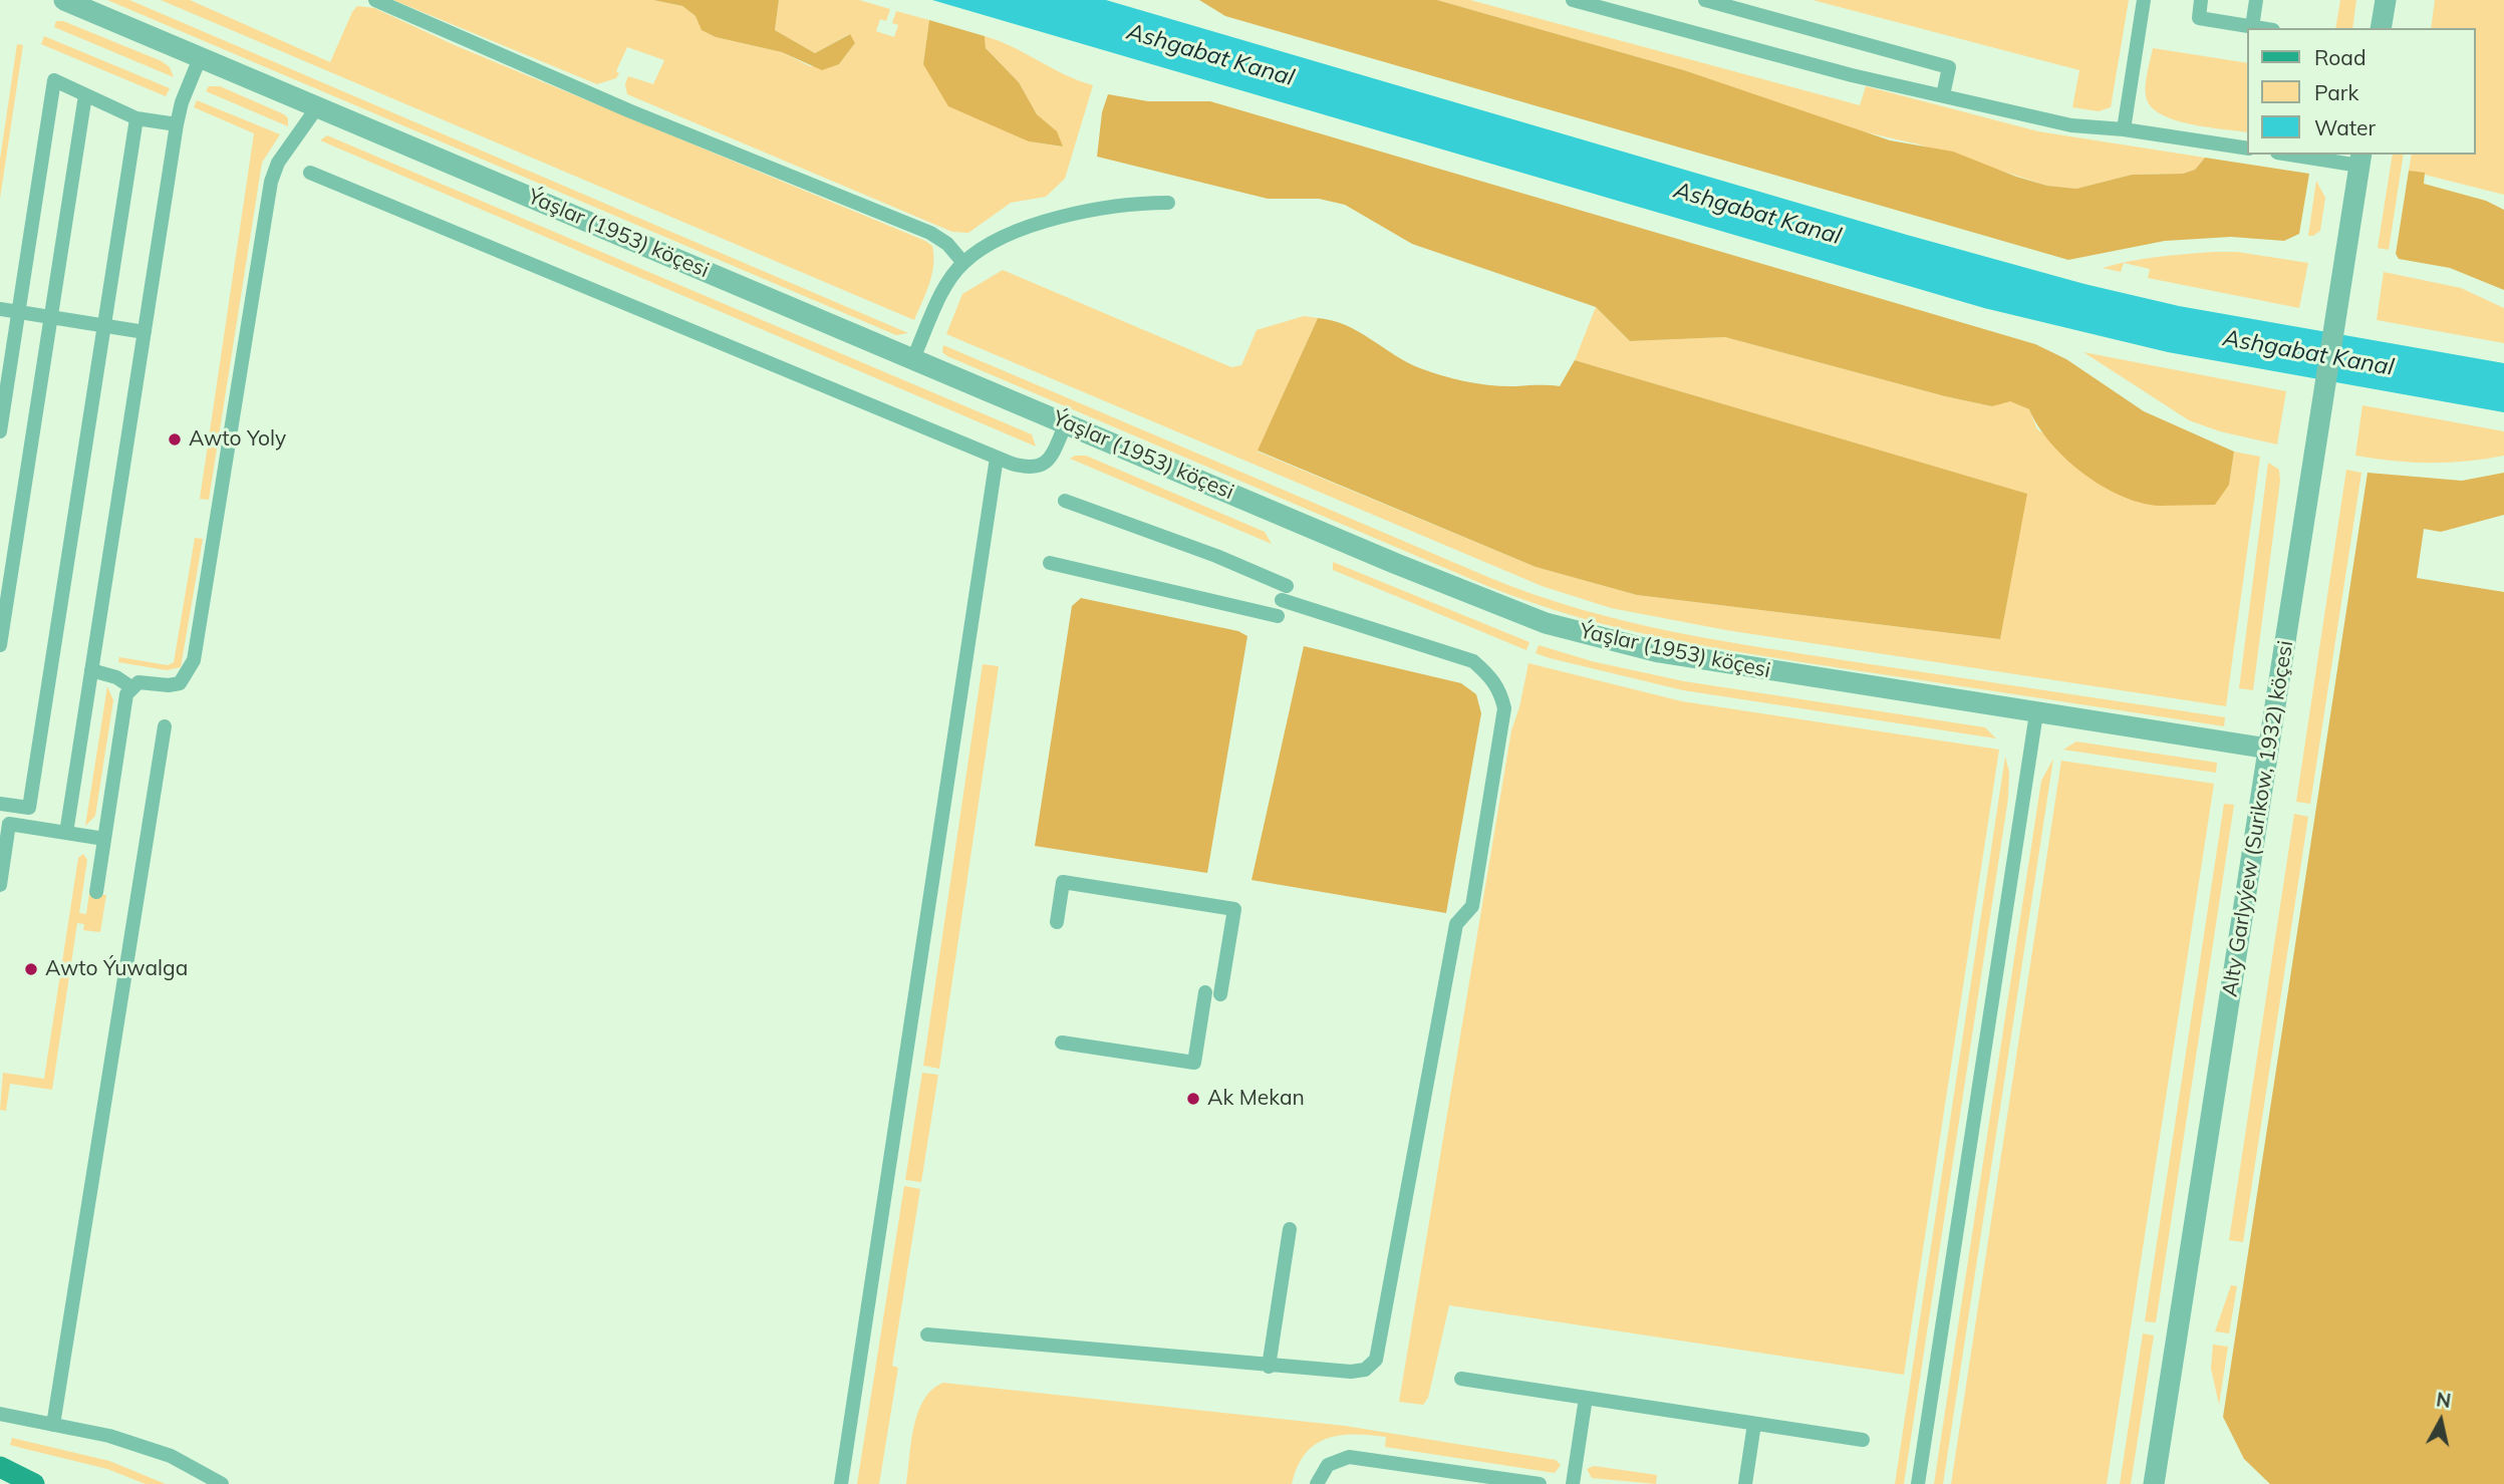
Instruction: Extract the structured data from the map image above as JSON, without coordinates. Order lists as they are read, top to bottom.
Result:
{
  "streets": {
    "street": ["Ýaşlar (1953) köçesi", "Alty Garlyýew (Surikow, 1932) köçesi"]
  },
  "crossings": [
    ["Ýaşlar (1953) köçesi", "Alty Garlyýew (Surikow, 1932) köçesi"]
  ],
  "water": ["Ashgabat Kanal"],
  "places": ["Awto Yoly", "Awto Ýuwalga", "Ak Mekan"],
  "legend": ["Road", "Park", "Water"],
  "north": "top"
}
